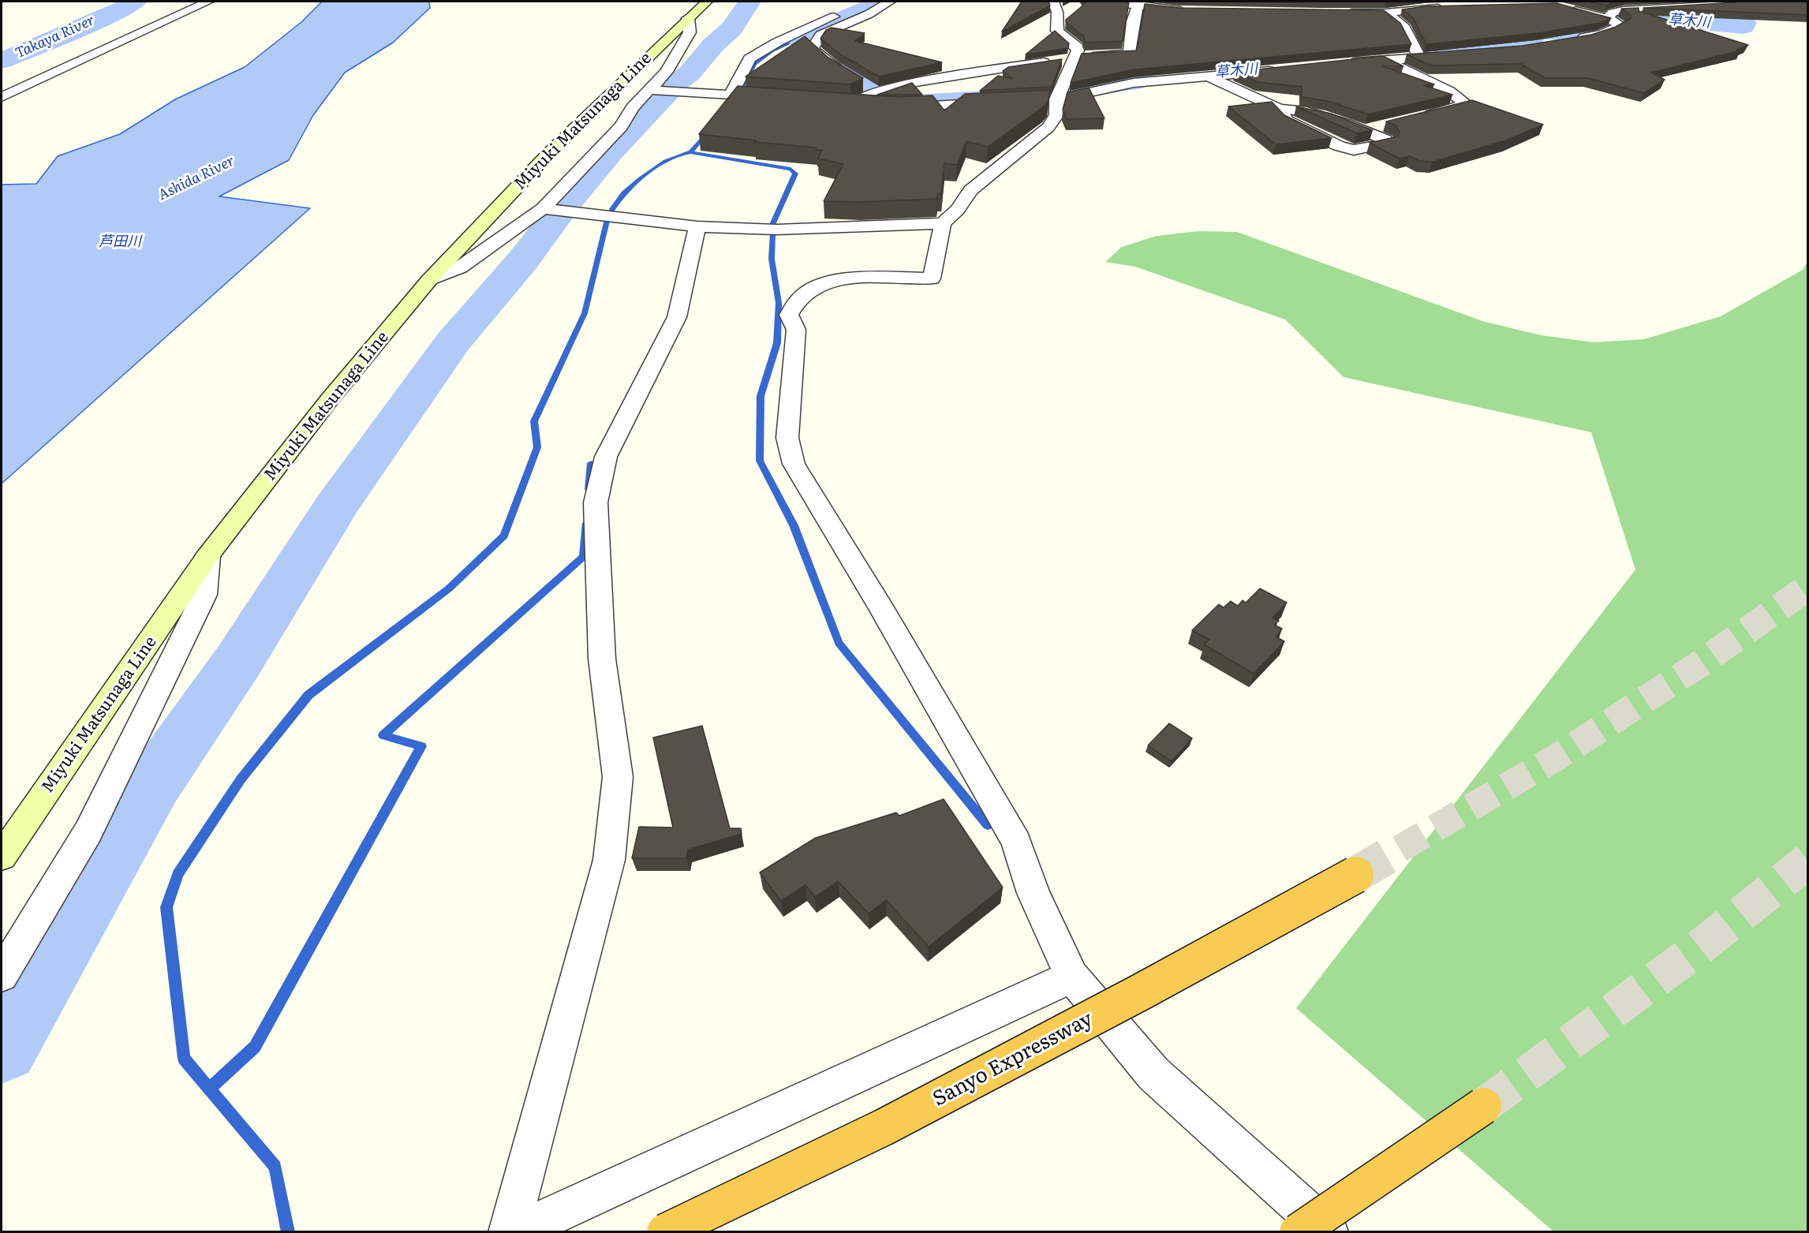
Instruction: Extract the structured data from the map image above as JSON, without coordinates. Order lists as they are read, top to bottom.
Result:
{
  "streets": {
    "highway": ["Sanyo Expressway"],
    "main road": ["Miyuki Matsunaga Line"]
  },
  "water": [
    "草木川",
    "Takaya River",
    "Ashida River",
    "芦田川"
  ]
}
